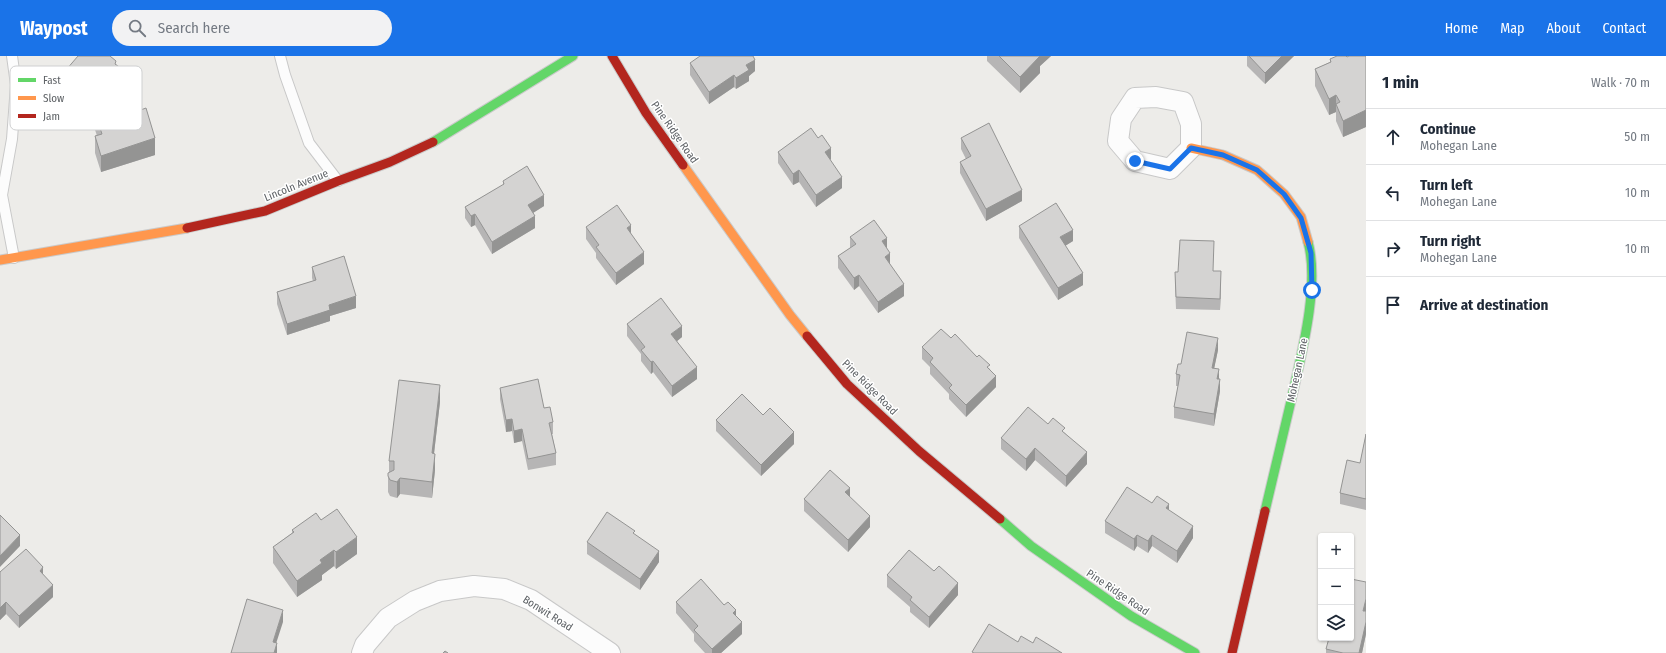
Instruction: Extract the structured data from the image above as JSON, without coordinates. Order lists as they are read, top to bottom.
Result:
{
  "streets": {
    "street": [
      "Pine Ridge Road",
      "Lincoln Avenue",
      "Mohegan Lane",
      "Bonwit Road"
    ]
  },
  "legend": ["Fast", "Slow", "Jam"],
  "page": {
    "header": "Waypost",
    "search": "Search here",
    "nav": [
      "Home",
      "Map",
      "About",
      "Contact"
    ],
    "heading": ["1 min", "Walk · 70 m"],
    "list": [
      ["Continue", "Mohegan Lane", "50 m"],
      ["Turn left", "Mohegan Lane", "10 m"],
      ["Turn right", "Mohegan Lane", "10 m"],
      "Arrive at destination"
    ],
    "map_buttons": ["+", "−"]
  }
}
